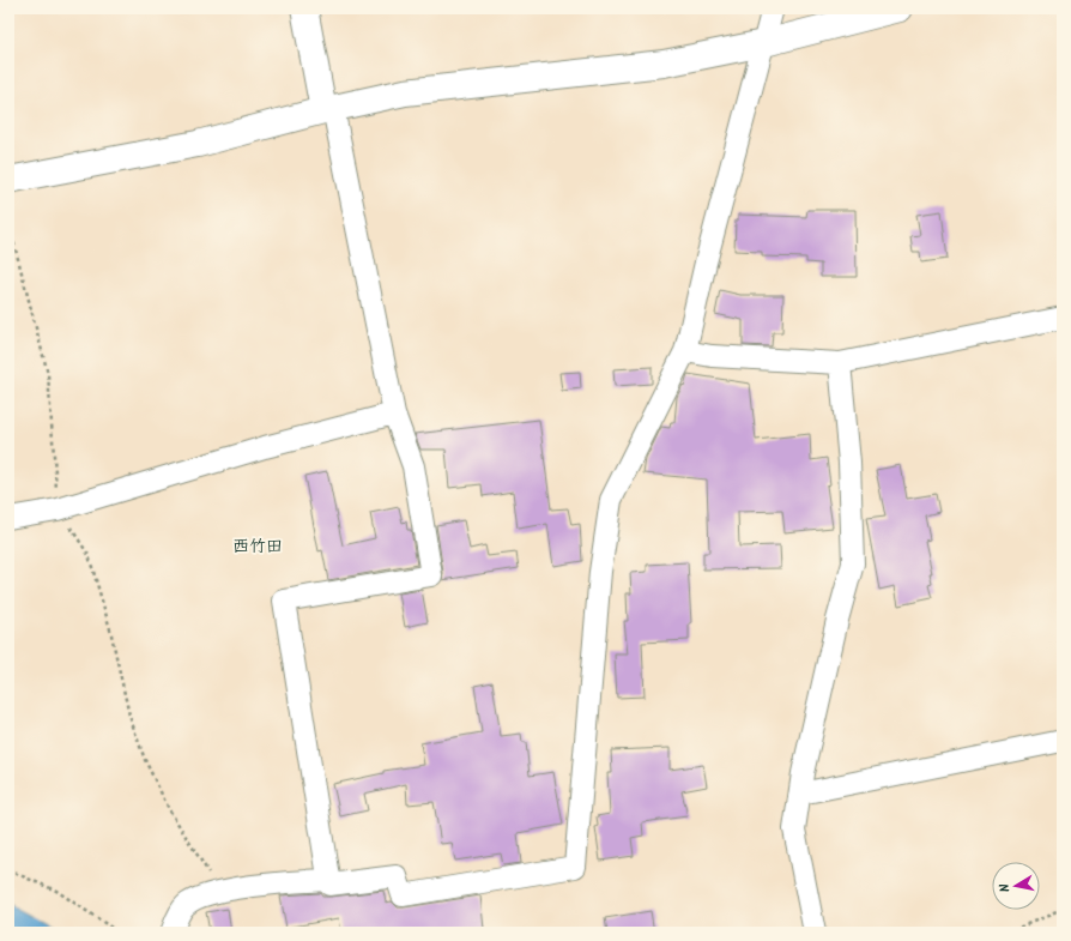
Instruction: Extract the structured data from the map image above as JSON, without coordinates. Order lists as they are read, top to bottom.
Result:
{
  "districts": ["西竹田"],
  "north": "left"
}
